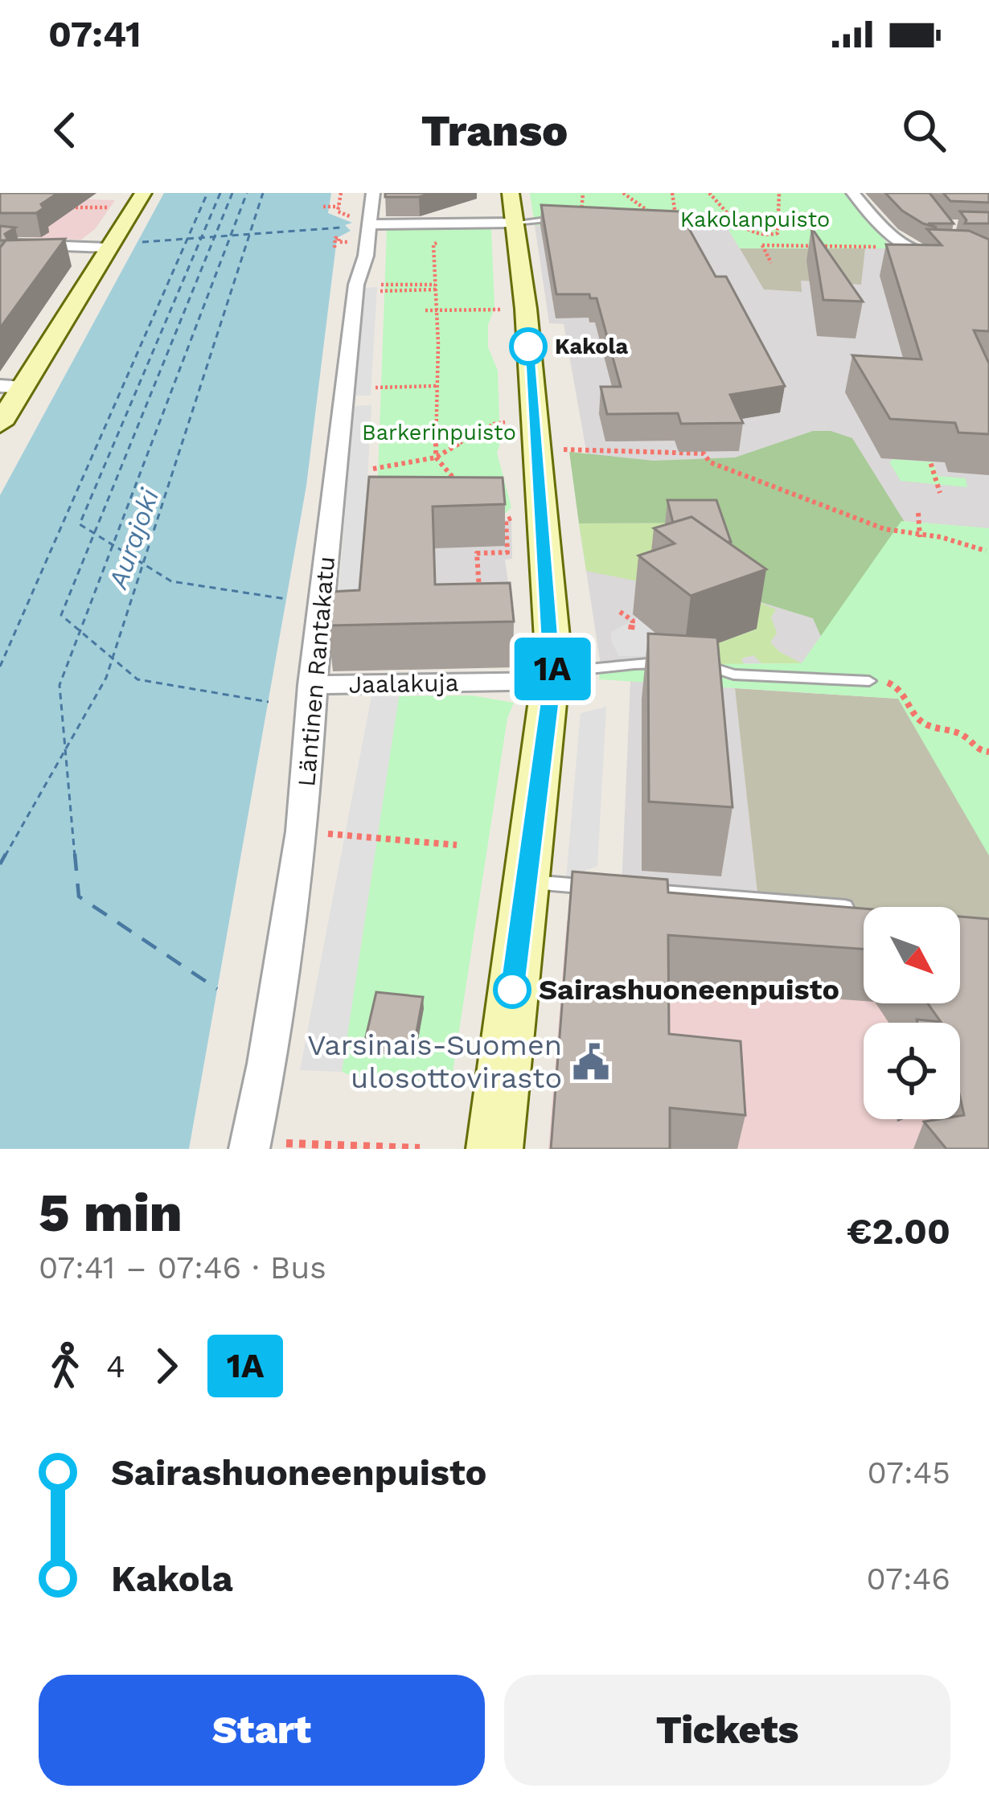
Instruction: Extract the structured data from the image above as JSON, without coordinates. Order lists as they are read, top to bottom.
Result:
{
  "streets": {
    "street": ["Läntinen Rantakatu", "Jaalakuja"]
  },
  "crossings": [
    ["Läntinen Rantakatu", "Jaalakuja"]
  ],
  "water": ["Aurajoki"],
  "parks": ["Kakolanpuisto", "Barkerinpuisto"],
  "places": {
    "other": ["Kakola", "Sairashuoneenpuisto"],
    "public building": ["Varsinais-Suomen ulosottovirasto"]
  },
  "lines": ["bus line 1A"],
  "north": "bottom right",
  "page": {
    "status": "07:41",
    "header": "Transo",
    "on_map": "1A",
    "heading": ["5 min", "07:41 – 07:46 · Bus", "€2.00"],
    "legs": ["4", "1A"],
    "list": [
      {
        "name": "Sairashuoneenpuisto",
        "value": "07:45"
      },
      {
        "name": "Kakola",
        "value": "07:46"
      }
    ],
    "buttons": ["Start", "Tickets"]
  }
}
